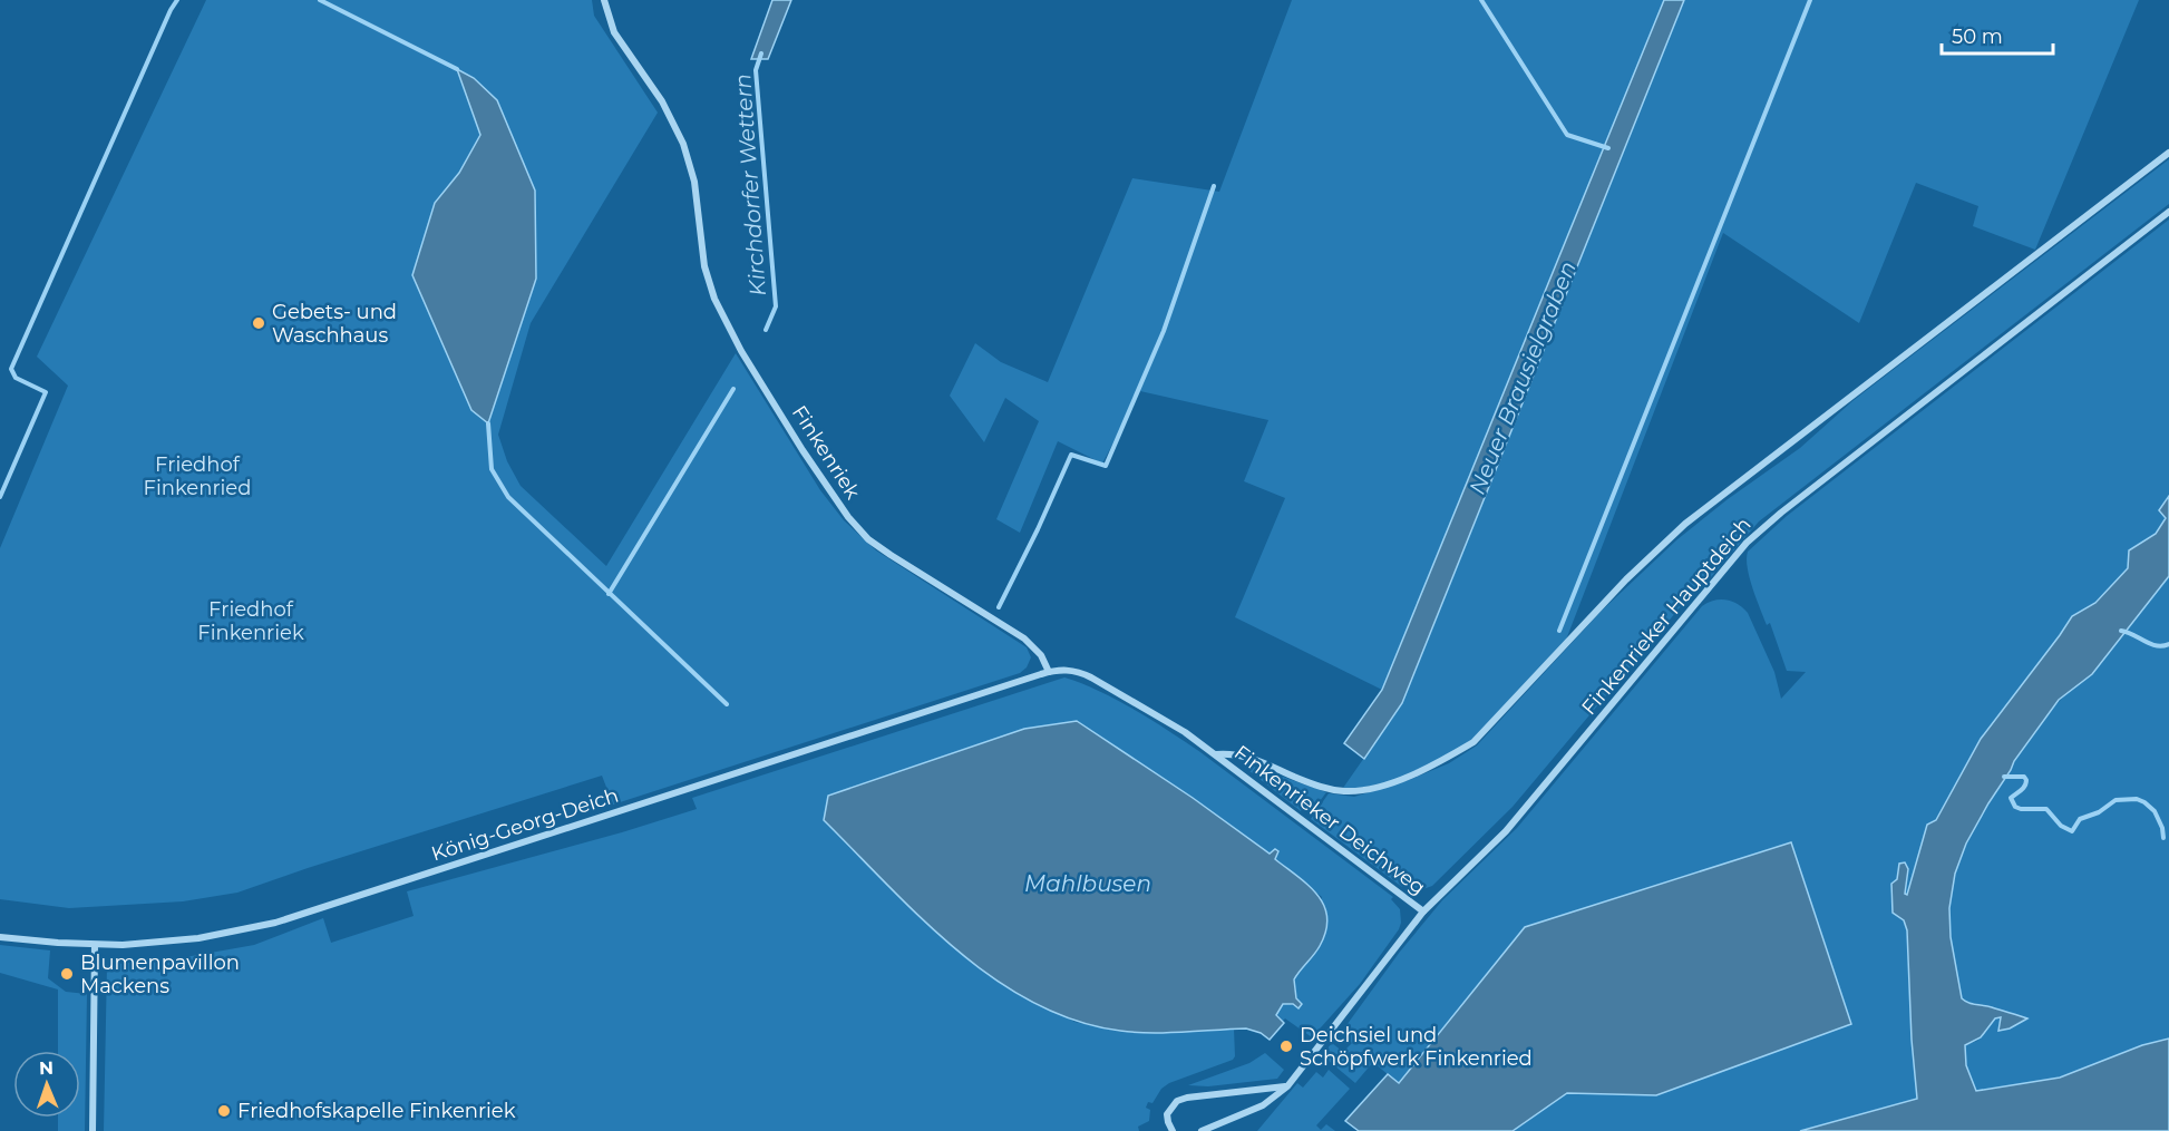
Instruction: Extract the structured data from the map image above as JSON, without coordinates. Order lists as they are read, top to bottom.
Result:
{
  "streets": {
    "street": [
      "Finkenriek",
      "Finkenrieker Hauptdeich",
      "Finkenrieker Deichweg",
      "König-Georg-Deich"
    ]
  },
  "crossings": [
    ["Finkenriek", "König-Georg-Deich"],
    ["Finkenrieker Hauptdeich", "Finkenrieker Deichweg"]
  ],
  "water": ["Kirchdorfer Wettern", "Neuer Brausielgraben", "Mahlbusen"],
  "parks": ["Friedhof Finkenried", "Friedhof Finkenriek"],
  "places": [
    "Gebets- und Waschhaus",
    "Blumenpavillon Mackens",
    "Deichsiel und Schöpfwerk Finkenried",
    "Friedhofskapelle Finkenriek"
  ],
  "scale_bar": "50 m",
  "north": "top"
}
